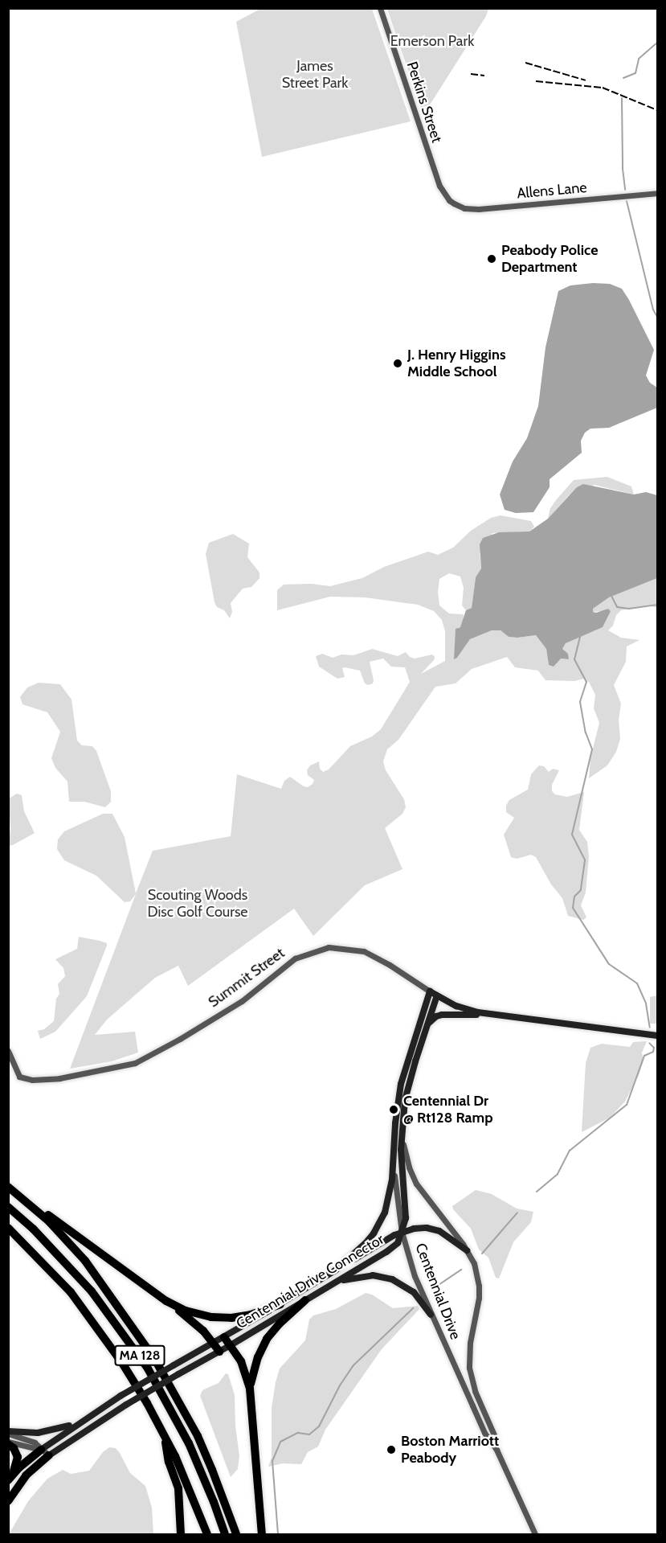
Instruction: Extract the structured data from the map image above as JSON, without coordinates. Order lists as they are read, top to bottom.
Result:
{
  "streets": {
    "highway": ["MA 128"],
    "main road": ["Summit Street", "Centennial Drive Connector", "Centennial Drive"],
    "street": ["Perkins Street", "Allens Lane"]
  },
  "crossings": [
    ["Perkins Street", "Allens Lane"],
    ["Summit Street", "Centennial Drive"],
    ["Centennial Drive Connector", "Centennial Drive"]
  ],
  "parks": ["Emerson Park", "James Street Park", "Scouting Woods Disc Golf Course"],
  "places": [
    "Peabody Police Department",
    "J. Henry Higgins Middle School",
    "Centennial Dr @ Rt128 Ramp",
    "Boston Marriott Peabody"
  ]
}
